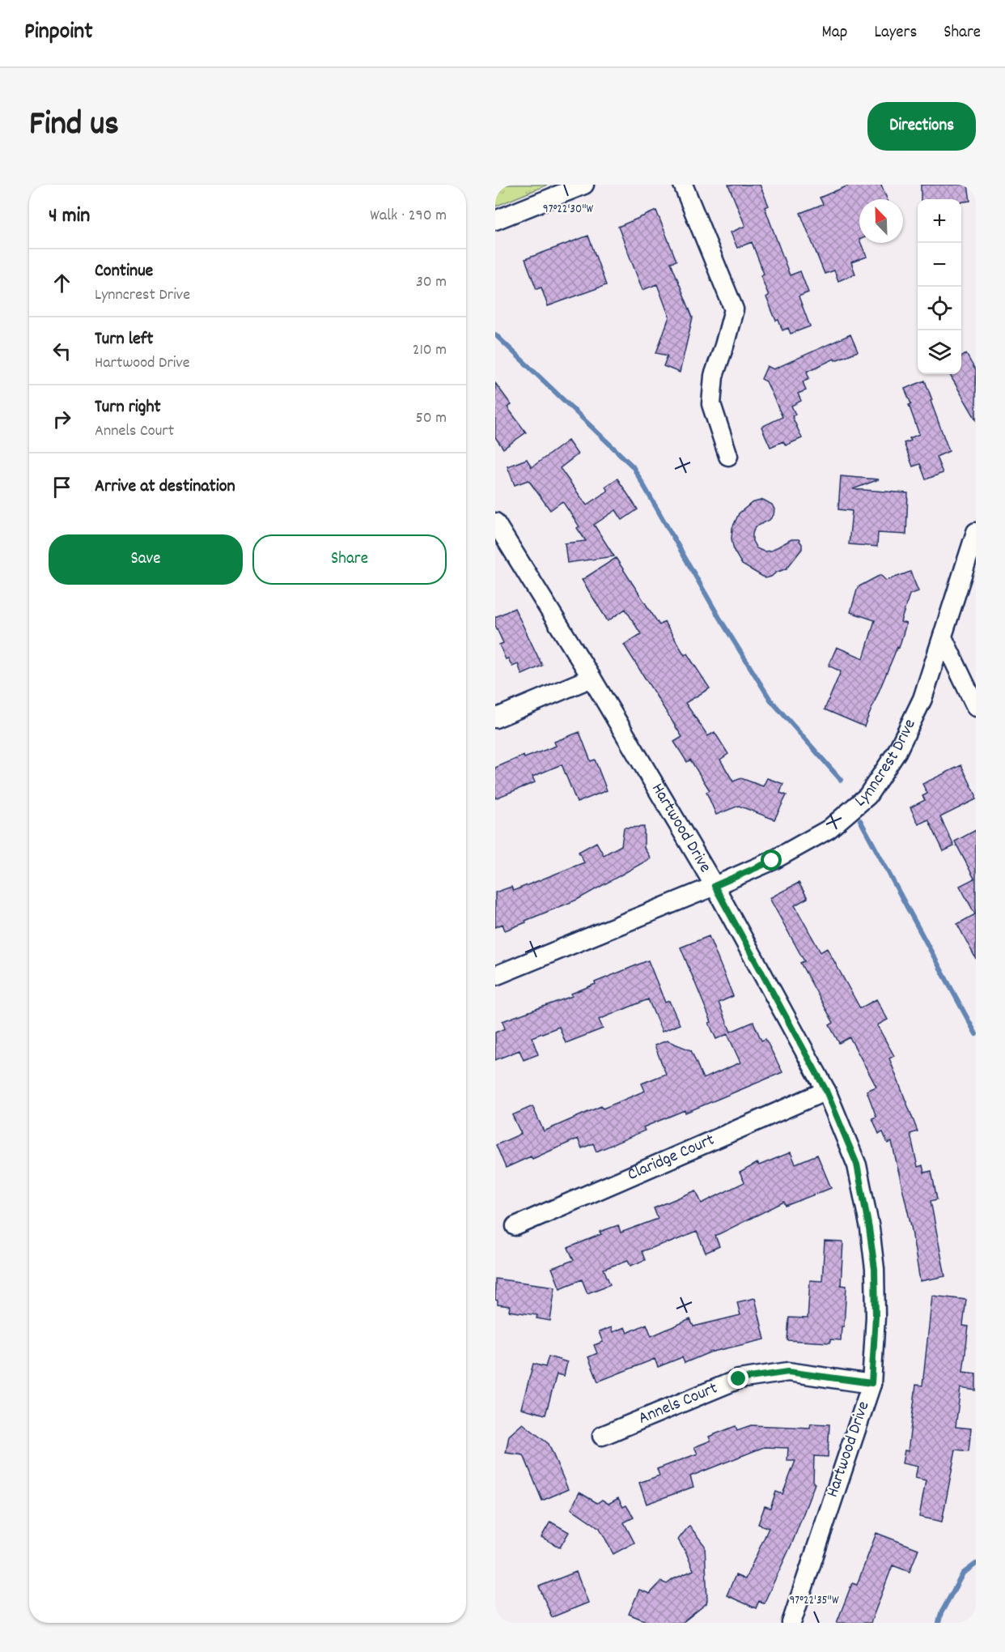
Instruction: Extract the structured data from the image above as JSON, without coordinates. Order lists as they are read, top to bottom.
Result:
{
  "streets": {
    "street": [
      "Lynncrest Drive",
      "Hartwood Drive",
      "Claridge Court",
      "Annels Court"
    ]
  },
  "crossings": [
    ["Lynncrest Drive", "Hartwood Drive"],
    ["Hartwood Drive", "Claridge Court"],
    ["Hartwood Drive", "Annels Court"]
  ],
  "north": "top left",
  "page": {
    "header": "Pinpoint",
    "nav": ["Map", "Layers", "Share"],
    "title": "Find us",
    "buttons": [
      "Directions",
      ["Save", "Share"]
    ],
    "heading": ["4 min", "Walk · 290 m"],
    "map_buttons": ["+", "−"],
    "list": [
      ["Continue", "Lynncrest Drive", "30 m"],
      ["Turn left", "Hartwood Drive", "210 m"],
      ["Turn right", "Annels Court", "50 m"],
      "Arrive at destination"
    ]
  },
  "coordinates": ["97°22'30\"W", "97°22'35\"W"]
}
